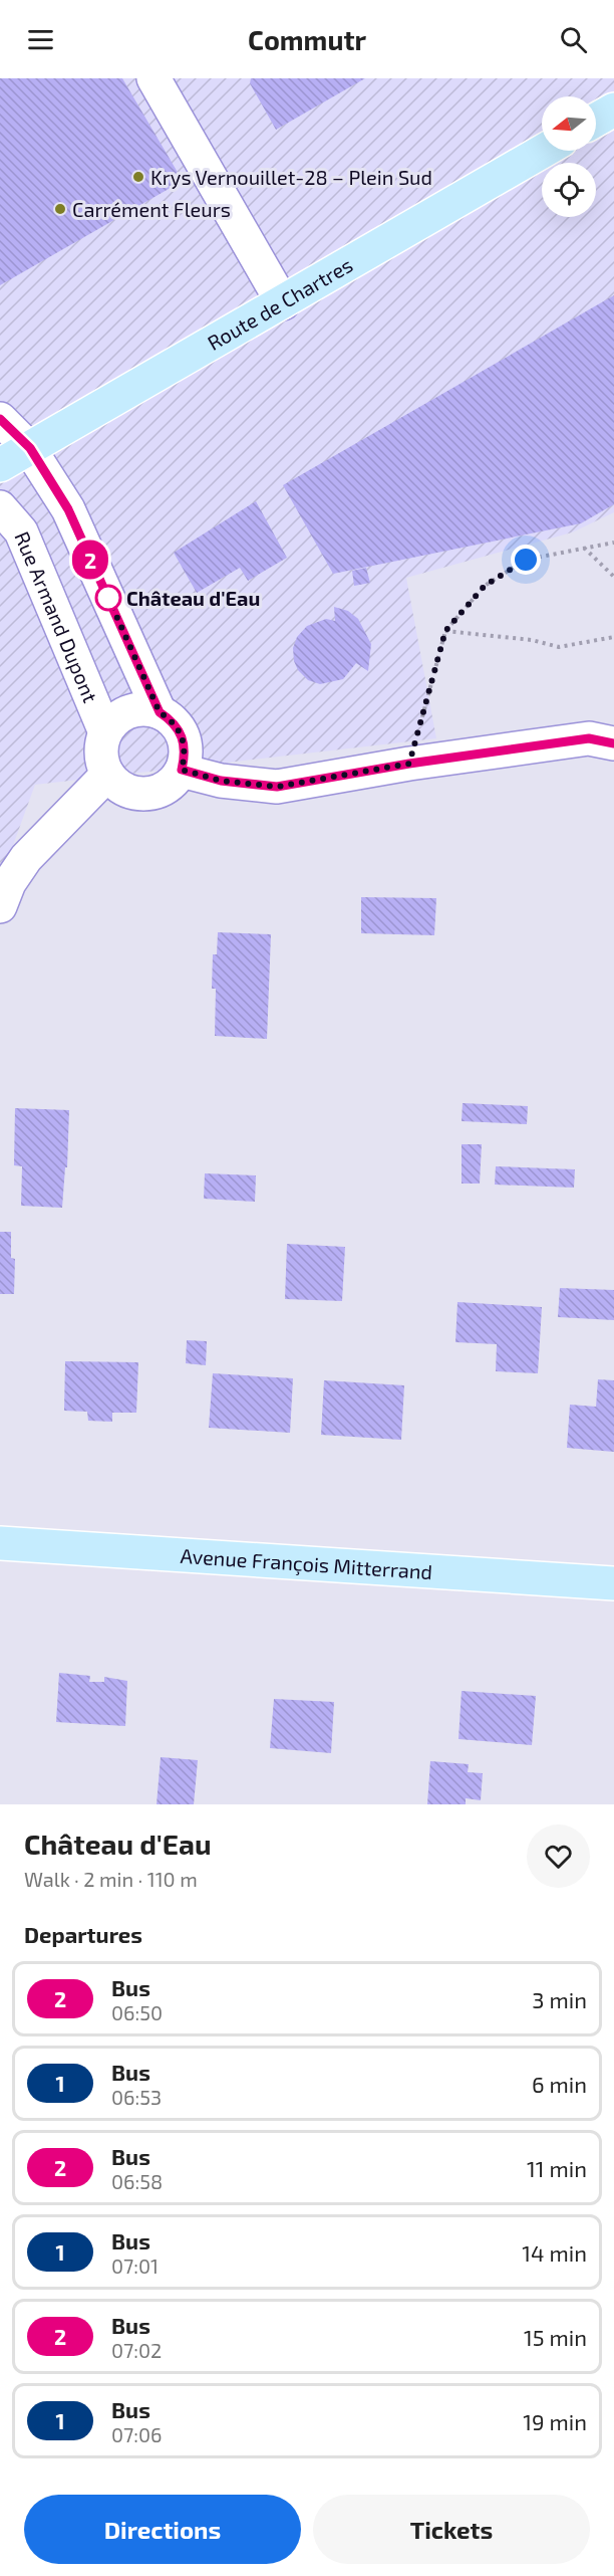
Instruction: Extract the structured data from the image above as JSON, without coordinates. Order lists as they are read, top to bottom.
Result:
{
  "streets": {
    "main road": ["Route de Chartres", "Avenue François Mitterrand"],
    "street": ["Rue Armand Dupont"]
  },
  "places": ["Krys Vernouillet-28 – Plein Sud", "Carrément Fleurs", "Château d'Eau"],
  "lines": ["bus line 2"],
  "north": "left",
  "page": {
    "header": "Commutr",
    "on_map": "2",
    "heading": [
      ["Château d'Eau", "Walk · 2 min · 110 m"],
      "Departures"
    ],
    "list": [
      {
        "mark": "2",
        "name": "Bus",
        "note": "06:50",
        "value": "3 min"
      },
      {
        "mark": "1",
        "name": "Bus",
        "note": "06:53",
        "value": "6 min"
      },
      {
        "mark": "2",
        "name": "Bus",
        "note": "06:58",
        "value": "11 min"
      },
      {
        "mark": "1",
        "name": "Bus",
        "note": "07:01",
        "value": "14 min"
      },
      {
        "mark": "2",
        "name": "Bus",
        "note": "07:02",
        "value": "15 min"
      },
      {
        "mark": "1",
        "name": "Bus",
        "note": "07:06",
        "value": "19 min"
      }
    ],
    "buttons": ["Directions", "Tickets"]
  }
}
